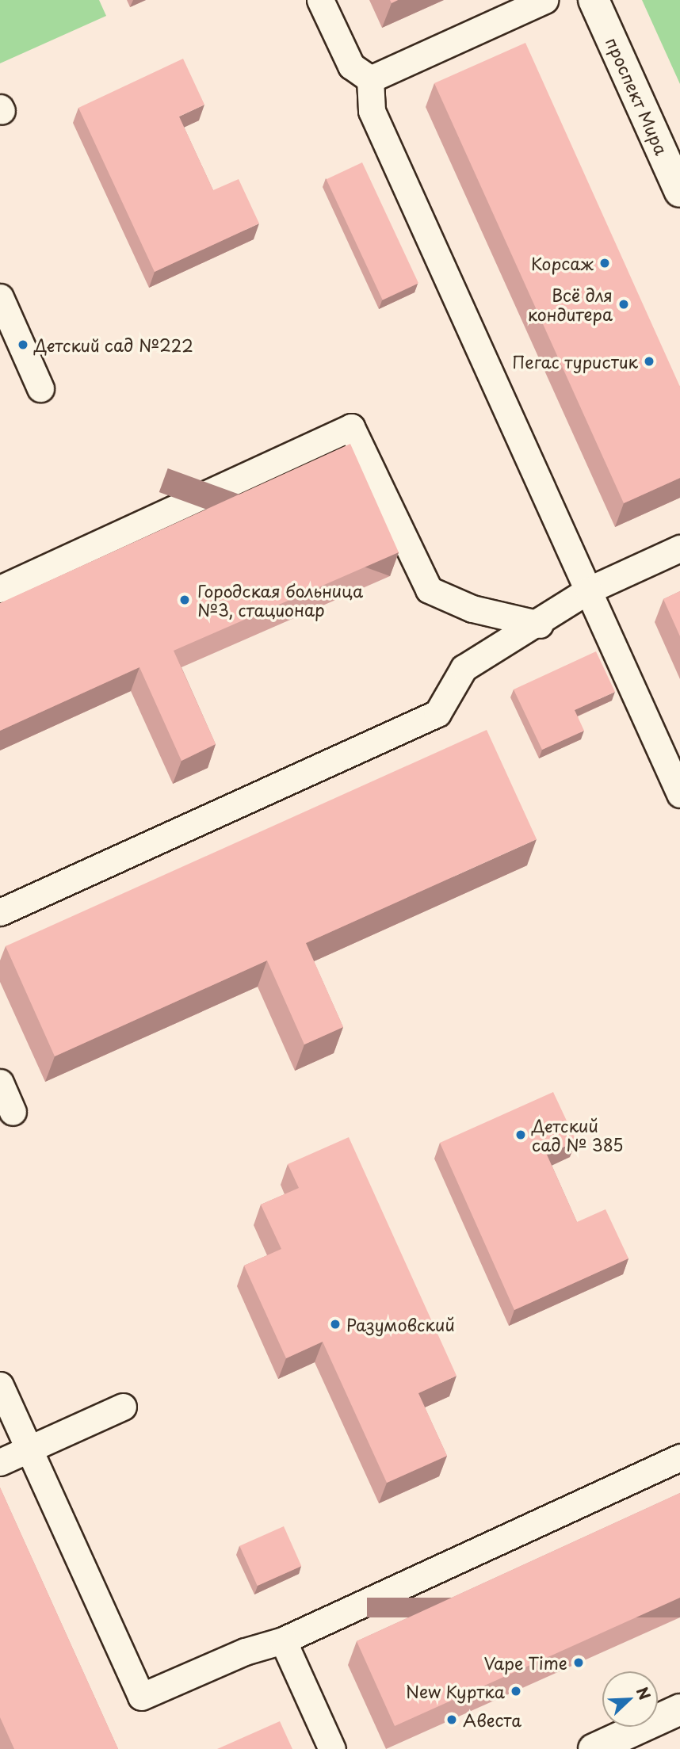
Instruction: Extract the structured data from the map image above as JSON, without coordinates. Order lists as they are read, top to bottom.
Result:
{
  "streets": {
    "main road": ["проспект Мира"]
  },
  "places": [
    "Корсаж",
    "Всё для кондитера",
    "Детский сад №222",
    "Пегас туристик",
    "Городская больница №3, стационар",
    "Детский сад № 385",
    "Разумовский",
    "Vape Time",
    "New Куртка",
    "Авеста"
  ],
  "north": "top right"
}
